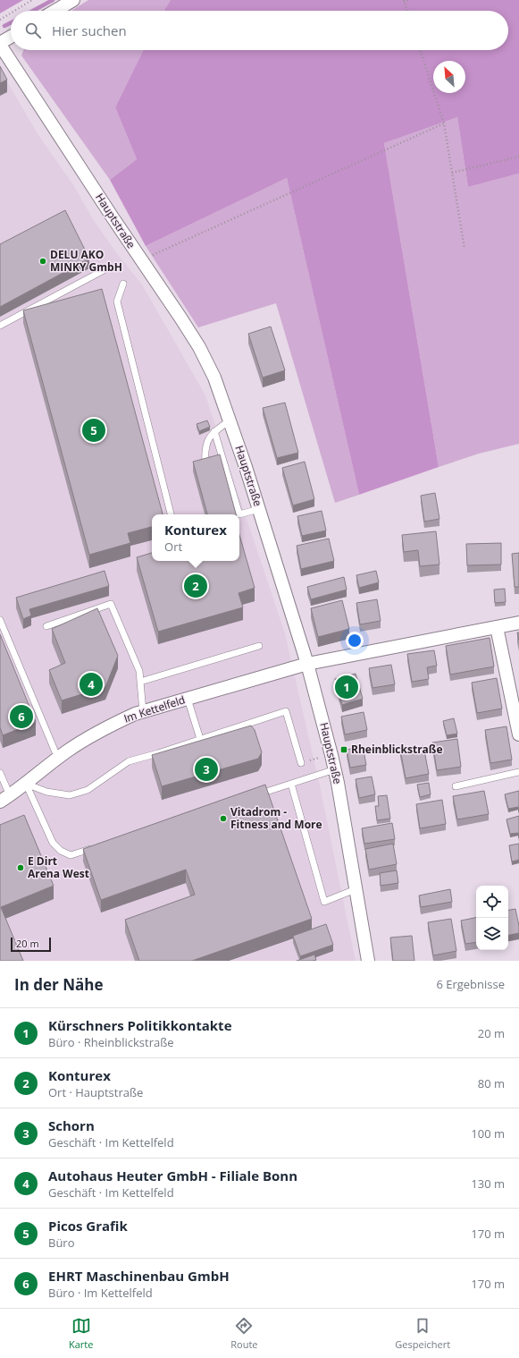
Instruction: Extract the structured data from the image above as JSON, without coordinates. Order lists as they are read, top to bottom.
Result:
{
  "streets": {
    "street": ["Hauptstraße", "Im Kettelfeld"]
  },
  "crossings": [
    ["Hauptstraße", "Im Kettelfeld"]
  ],
  "places": {
    "other": ["DELU AKO MINKY GmbH", "Vitadrom - Fitness and More", "E Dirt Arena West"],
    "transit": ["Rheinblickstraße"]
  },
  "scale_bar": "20 m",
  "north": "top left",
  "page": {
    "search": "Hier suchen",
    "pins": [
      "5",
      "2",
      "4",
      "1",
      "6",
      "3"
    ],
    "popup": ["Konturex", "Ort"],
    "scale": "20 m",
    "heading": ["In der Nähe", "6 Ergebnisse"],
    "list": [
      {
        "mark": "1",
        "name": "Kürschners Politikkontakte",
        "note": "Büro · Rheinblickstraße",
        "value": "20 m"
      },
      {
        "mark": "2",
        "name": "Konturex",
        "note": "Ort · Hauptstraße",
        "value": "80 m"
      },
      {
        "mark": "3",
        "name": "Schorn",
        "note": "Geschäft · Im Kettelfeld",
        "value": "100 m"
      },
      {
        "mark": "4",
        "name": "Autohaus Heuter GmbH - Filiale Bonn",
        "note": "Geschäft · Im Kettelfeld",
        "value": "130 m"
      },
      {
        "mark": "5",
        "name": "Picos Grafik",
        "note": "Büro",
        "value": "170 m"
      },
      {
        "mark": "6",
        "name": "EHRT Maschinenbau GmbH",
        "note": "Büro · Im Kettelfeld",
        "value": "170 m"
      }
    ],
    "nav": ["Karte", "Route", "Gespeichert"]
  }
}
